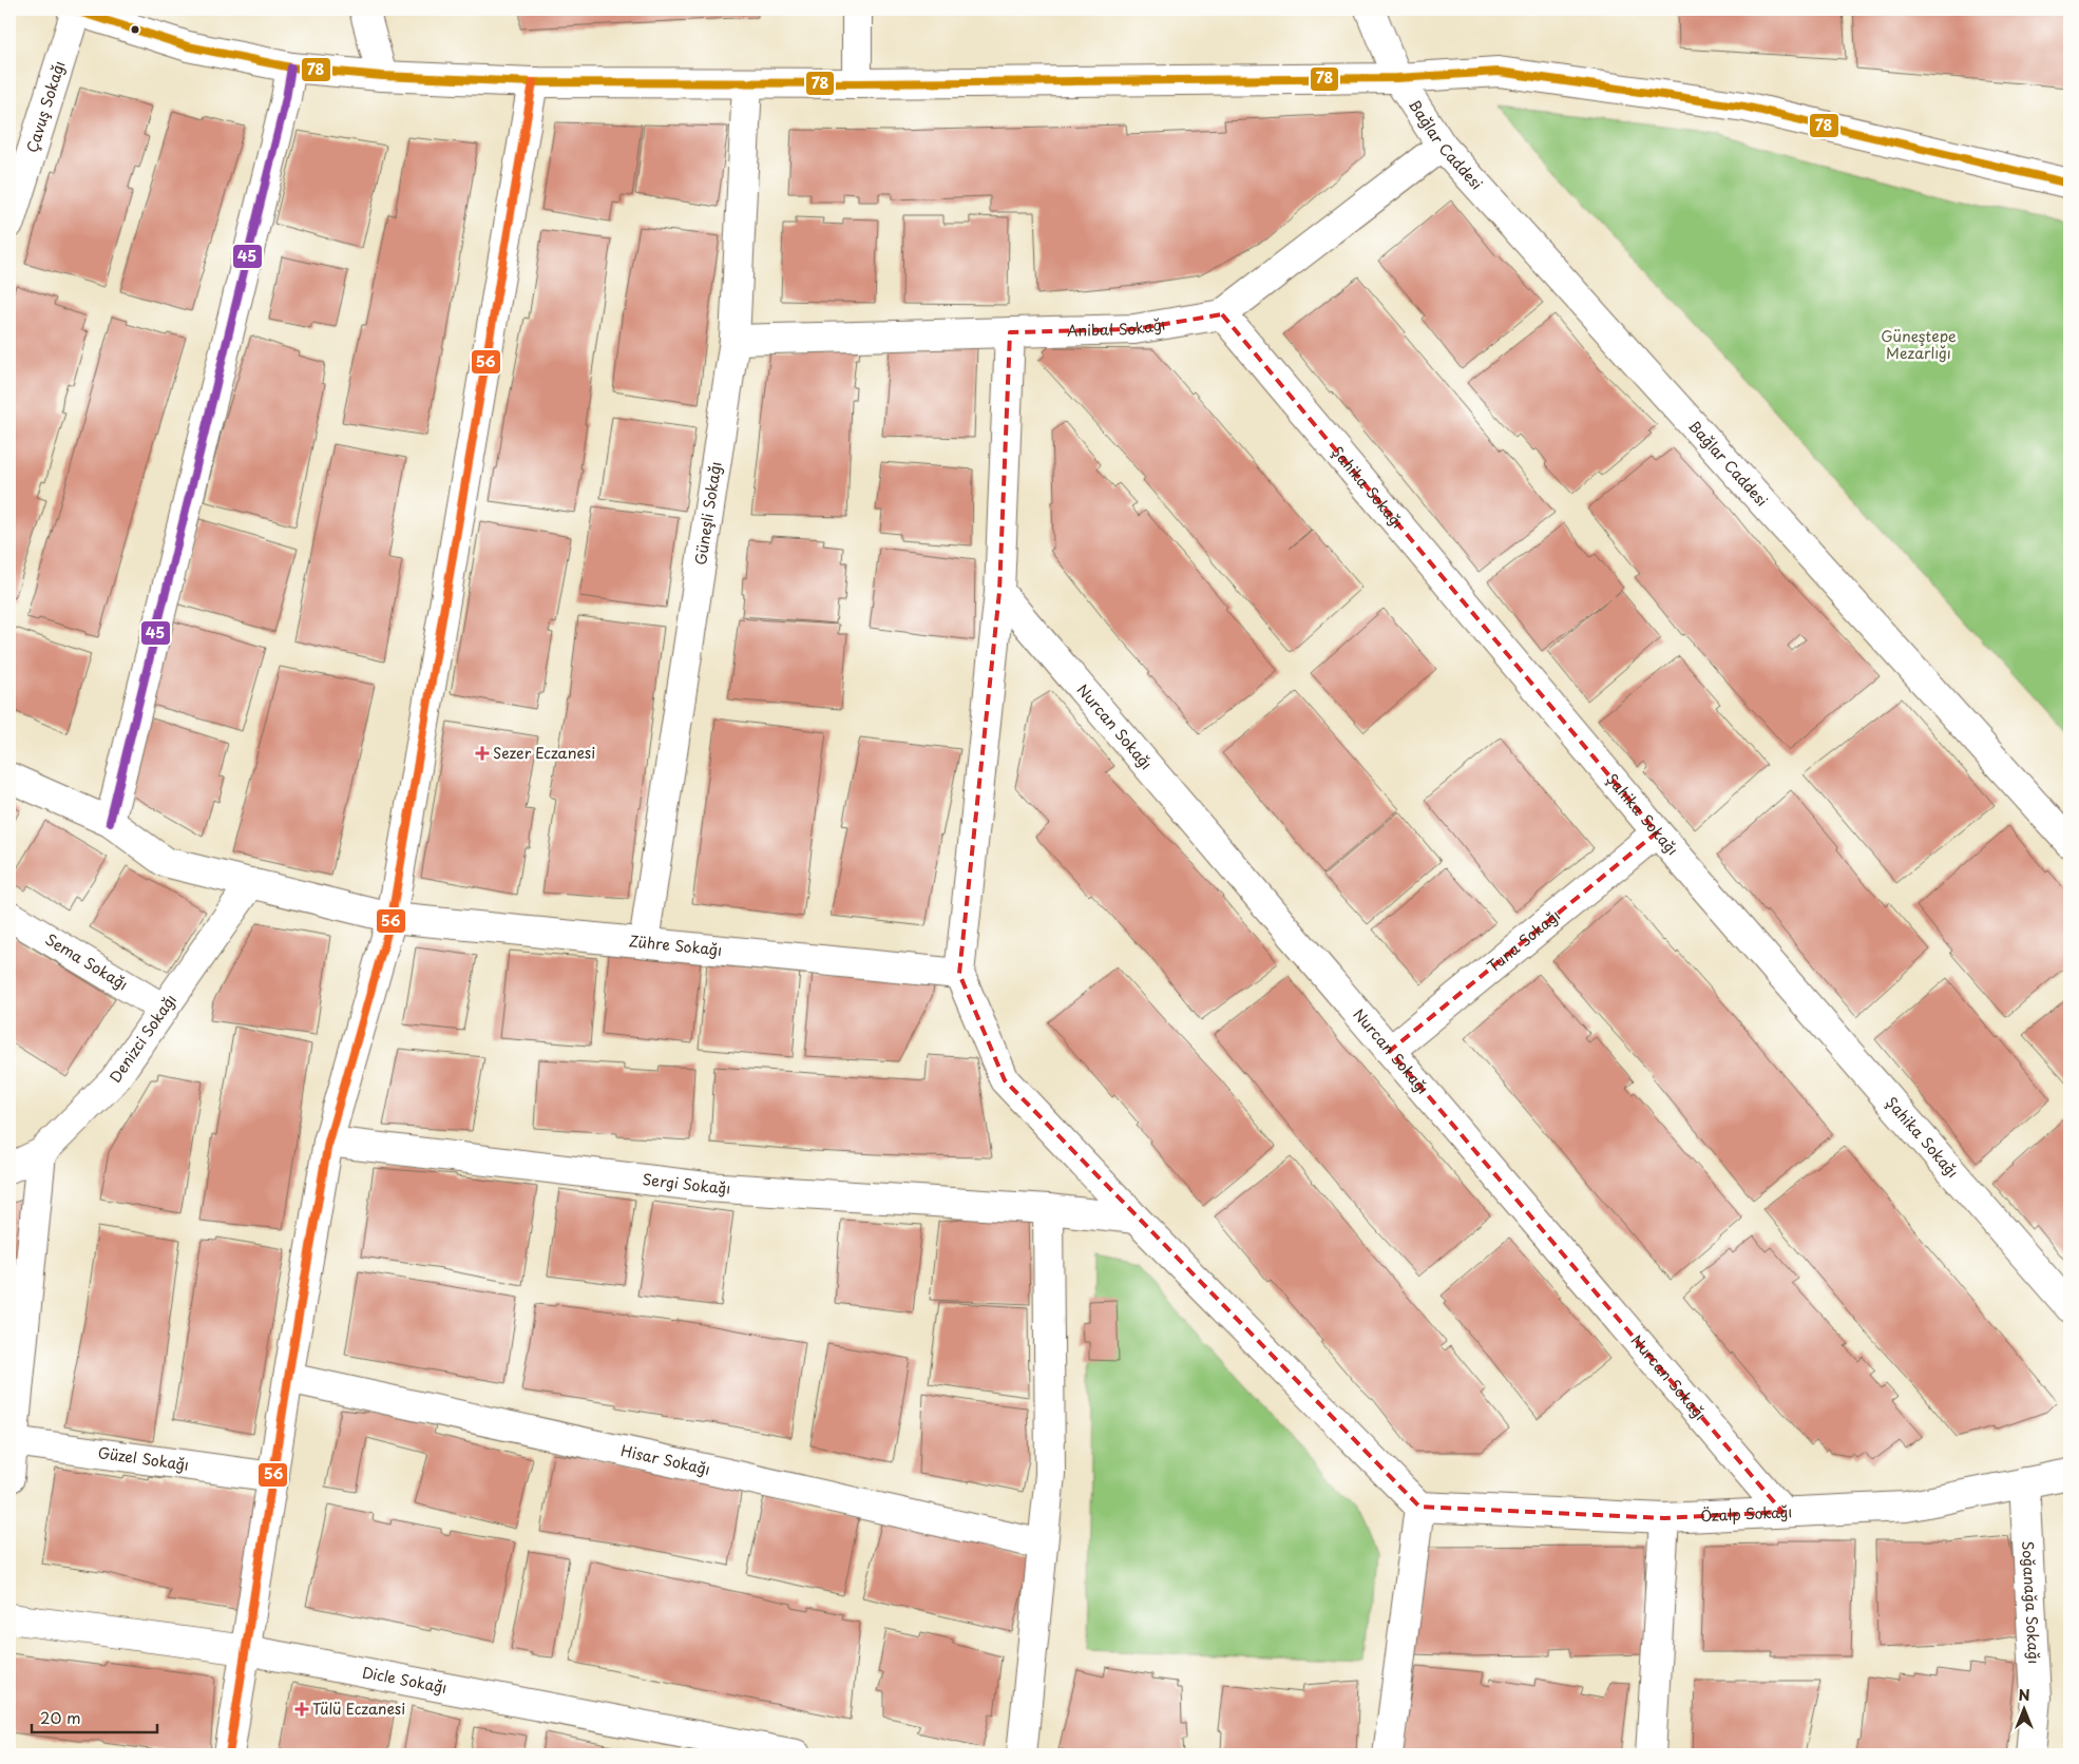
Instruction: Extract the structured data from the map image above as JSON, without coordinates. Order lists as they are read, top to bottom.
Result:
{
  "streets": {
    "street": [
      "Çavuş Sokağı",
      "Bağlar Caddesi",
      "Anibal Sokağı",
      "Şahika Sokağı",
      "Güneşli Sokağı",
      "Nurcan Sokağı",
      "Tuna Sokağı",
      "Zühre Sokağı",
      "Sema Sokağı",
      "Denizci Sokağı",
      "Sergi Sokağı",
      "Güzel Sokağı",
      "Hisar Sokağı",
      "Özalp Sokağı",
      "Soğanağa Sokağı",
      "Dicle Sokağı"
    ]
  },
  "crossings": [
    ["Bağlar Caddesi", "Anibal Sokağı"],
    ["Anibal Sokağı", "Şahika Sokağı"],
    ["Anibal Sokağı", "Güneşli Sokağı"],
    ["Şahika Sokağı", "Tuna Sokağı"],
    ["Güneşli Sokağı", "Zühre Sokağı"],
    ["Nurcan Sokağı", "Tuna Sokağı"],
    ["Nurcan Sokağı", "Özalp Sokağı"],
    ["Zühre Sokağı", "Denizci Sokağı"],
    ["Sema Sokağı", "Denizci Sokağı"],
    ["Özalp Sokağı", "Soğanağa Sokağı"]
  ],
  "parks": ["Güneştepe Mezarlığı"],
  "places": {
    "health": ["Sezer Eczanesi", "Tülü Eczanesi"]
  },
  "lines": ["transit line 78", "transit line 45", "transit line 56"],
  "scale_bar": "20 m",
  "north": "top"
}
